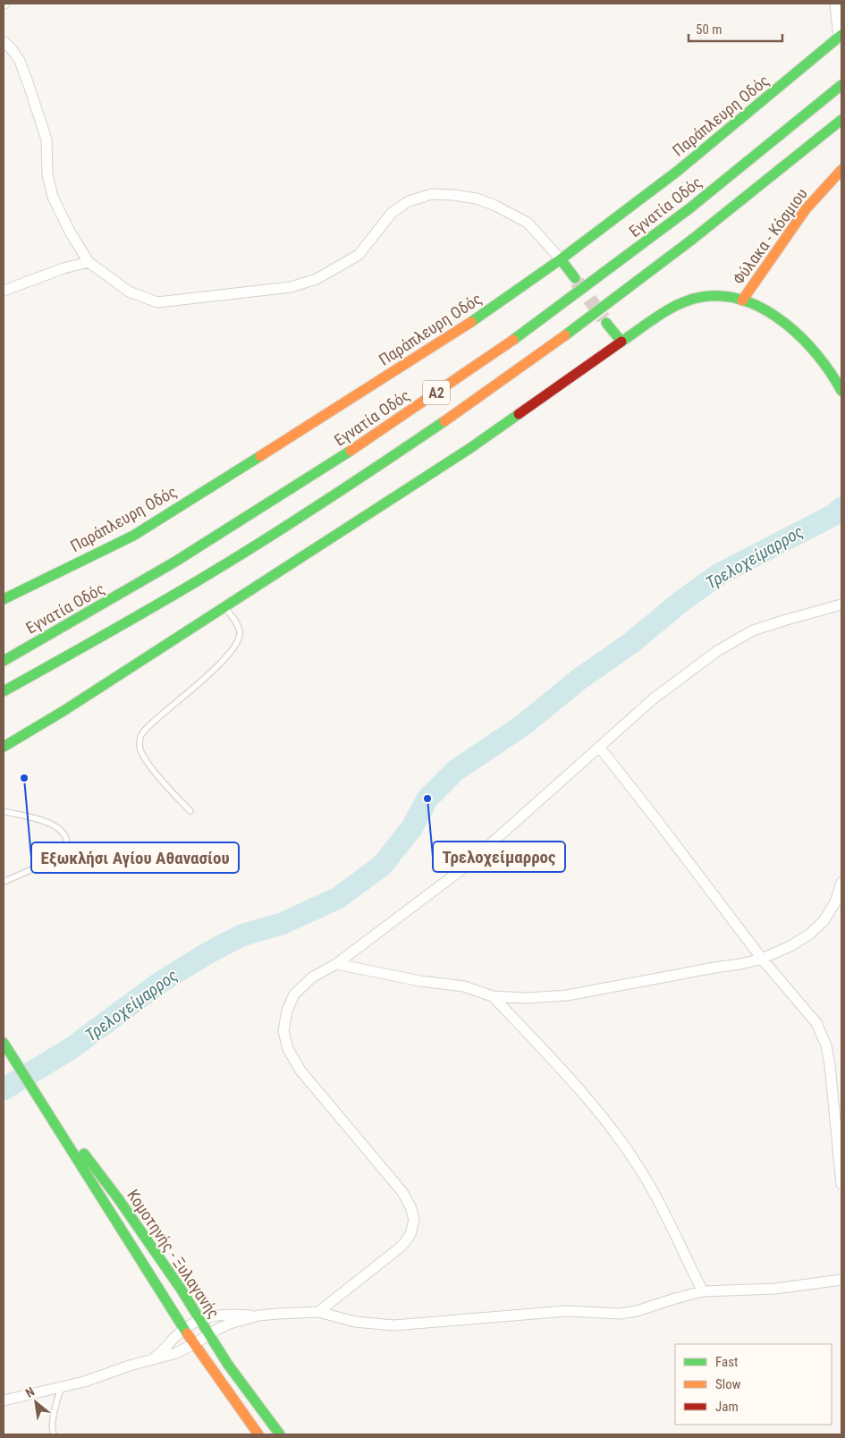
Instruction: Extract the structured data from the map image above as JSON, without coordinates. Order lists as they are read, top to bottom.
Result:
{
  "streets": {
    "main road": [
      "Παράπλευρη Οδός",
      "Εγνατία Οδός",
      "Φύλακα - Κόσμιου",
      "Α2",
      "Κομοτηνής - Ξυλαγανής"
    ]
  },
  "water": ["Τρελοχείμαρρος"],
  "places": ["Εξωκλήσι Αγίου Αθανασίου", "Τρελοχείμαρρος"],
  "legend": ["Fast", "Slow", "Jam"],
  "scale_bar": "50 m",
  "north": "top left"
}
